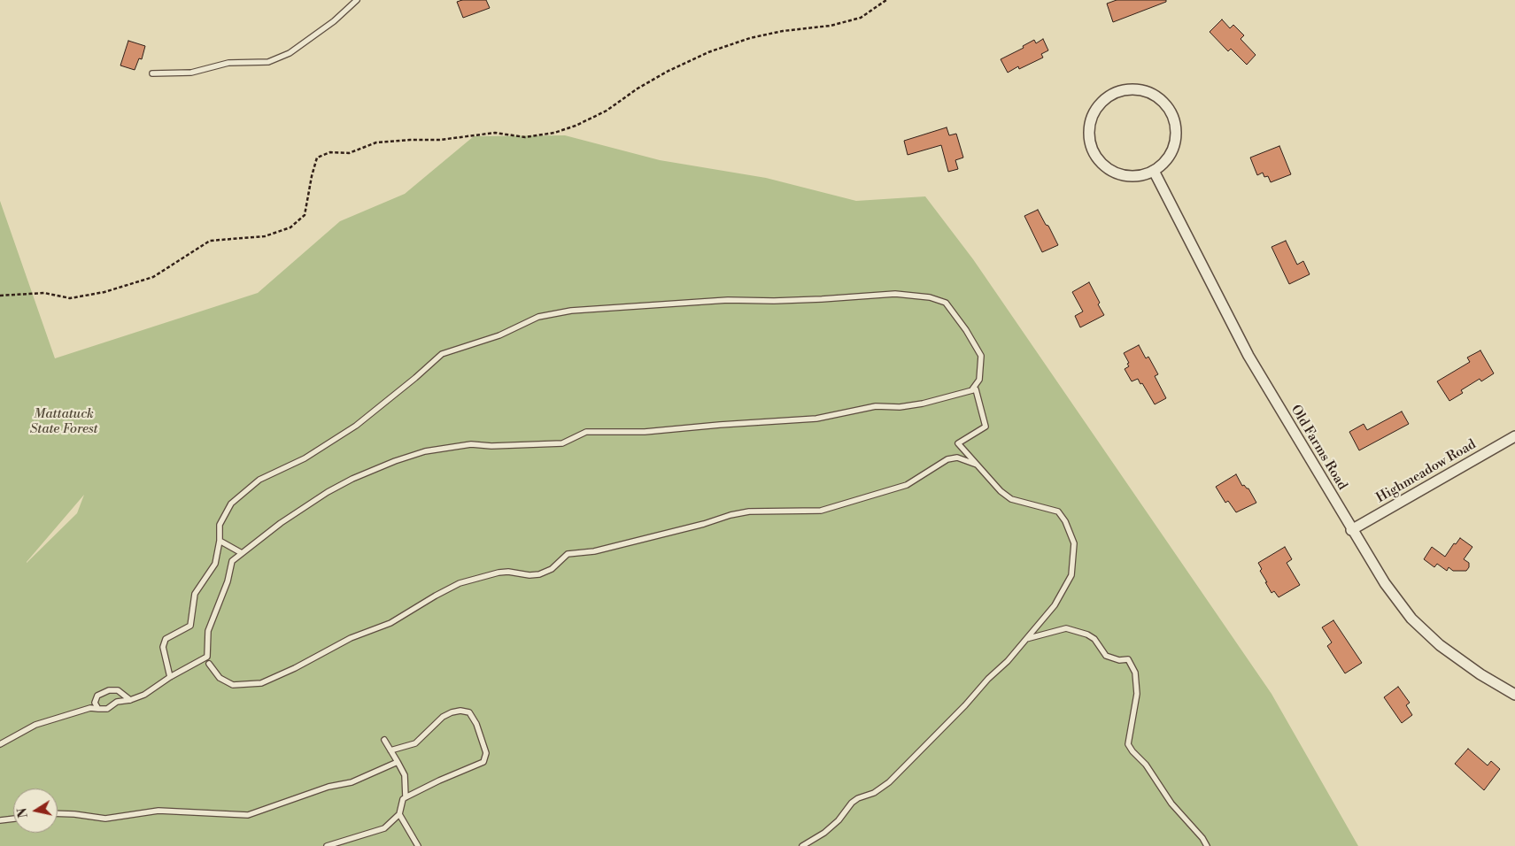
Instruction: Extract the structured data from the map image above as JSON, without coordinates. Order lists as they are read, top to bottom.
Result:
{
  "streets": {
    "street": ["Old Farms Road", "Highmeadow Road"]
  },
  "crossings": [
    ["Old Farms Road", "Highmeadow Road"]
  ],
  "parks": ["Mattatuck State Forest"],
  "north": "left"
}
